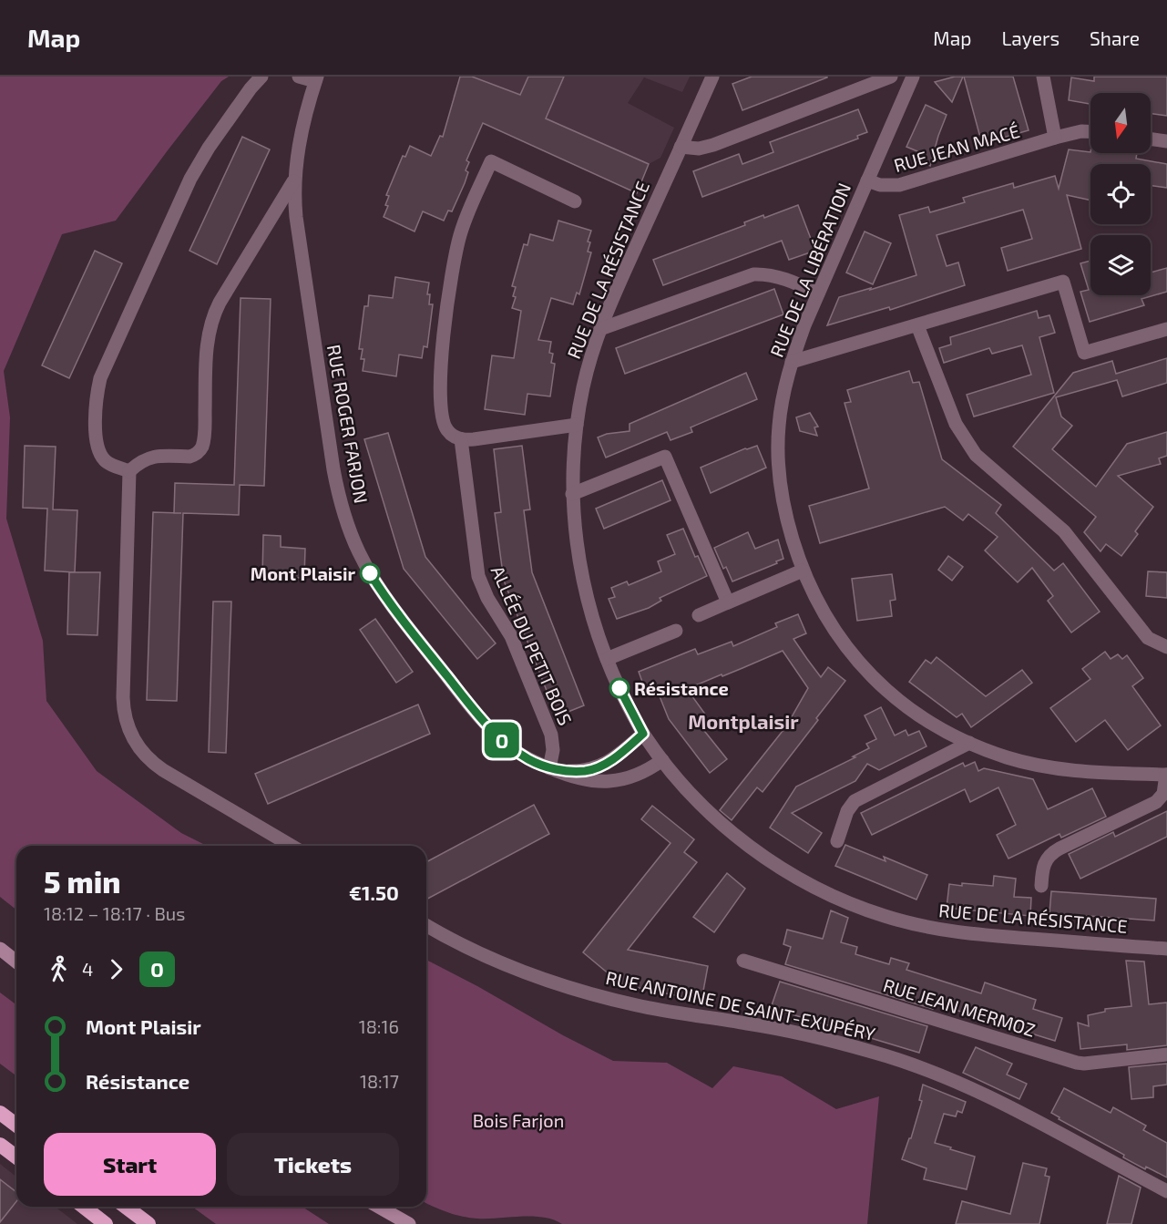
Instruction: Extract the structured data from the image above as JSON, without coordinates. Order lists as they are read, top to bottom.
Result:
{
  "streets": {
    "street": [
      "RUE JEAN MACÉ",
      "RUE DE LA RÉSISTANCE",
      "RUE DE LA LIBÉRATION",
      "RUE ROGER FARJON",
      "ALLÉE DU PETIT BOIS",
      "RUE ANTOINE DE SAINT-EXUPÉRY",
      "RUE JEAN MERMOZ"
    ]
  },
  "crossings": [
    ["RUE JEAN MACÉ", "RUE DE LA LIBÉRATION"],
    ["RUE DE LA RÉSISTANCE", "RUE ROGER FARJON"],
    ["RUE ROGER FARJON", "ALLÉE DU PETIT BOIS"]
  ],
  "districts": ["Montplaisir"],
  "parks": ["Bois Farjon"],
  "places": ["Mont Plaisir", "Résistance"],
  "lines": ["bus line O"],
  "north": "bottom",
  "page": {
    "header": "Map",
    "nav": ["Map", "Layers", "Share"],
    "on_map": "O",
    "heading": ["5 min", "18:12 – 18:17 · Bus", "€1.50"],
    "legs": ["4", "O"],
    "list": [
      {
        "name": "Mont Plaisir",
        "value": "18:16"
      },
      {
        "name": "Résistance",
        "value": "18:17"
      }
    ],
    "buttons": ["Start", "Tickets"]
  }
}
